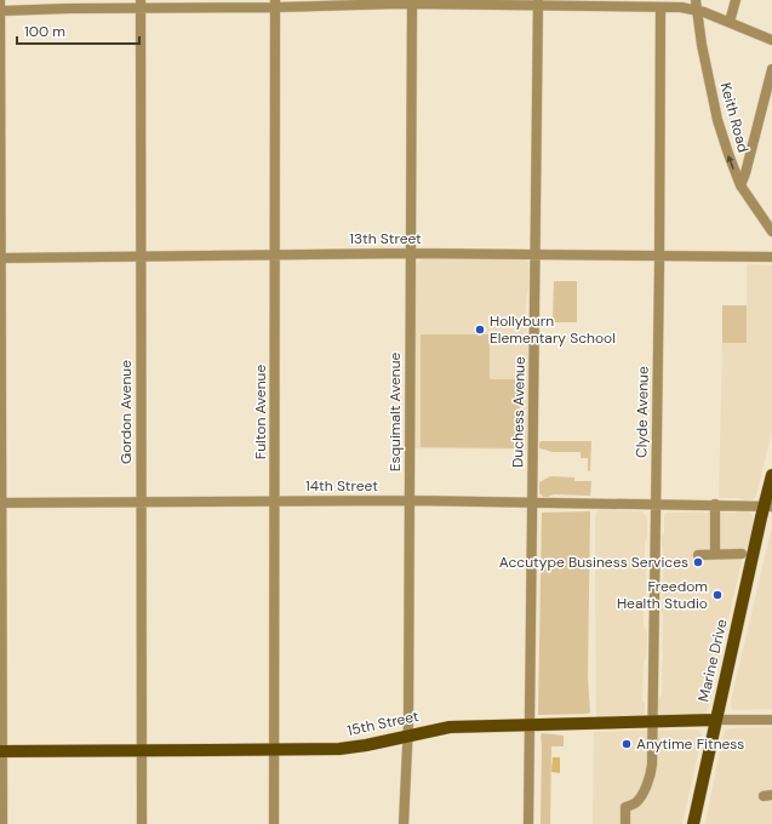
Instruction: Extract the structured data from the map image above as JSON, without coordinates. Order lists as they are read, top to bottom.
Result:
{
  "streets": {
    "main road": ["Marine Drive", "15th Street"],
    "street": [
      "Keith Road",
      "13th Street",
      "Gordon Avenue",
      "Fulton Avenue",
      "Esquimalt Avenue",
      "Duchess Avenue",
      "Clyde Avenue",
      "14th Street"
    ]
  },
  "crossings": [
    ["13th Street", "Gordon Avenue"],
    ["13th Street", "Fulton Avenue"],
    ["13th Street", "Esquimalt Avenue"],
    ["13th Street", "Duchess Avenue"],
    ["13th Street", "Clyde Avenue"],
    ["Gordon Avenue", "14th Street"],
    ["Gordon Avenue", "15th Street"],
    ["Fulton Avenue", "14th Street"],
    ["Fulton Avenue", "15th Street"],
    ["Esquimalt Avenue", "14th Street"],
    ["Esquimalt Avenue", "15th Street"],
    ["Duchess Avenue", "14th Street"],
    ["Duchess Avenue", "15th Street"],
    ["Clyde Avenue", "14th Street"],
    ["Clyde Avenue", "15th Street"],
    ["14th Street", "Marine Drive"],
    ["Marine Drive", "15th Street"]
  ],
  "one_way": ["Keith Road"],
  "places": [
    "Hollyburn Elementary School",
    "Accutype Business Services",
    "Freedom Health Studio",
    "Anytime Fitness"
  ],
  "scale_bar": "100 m"
}
